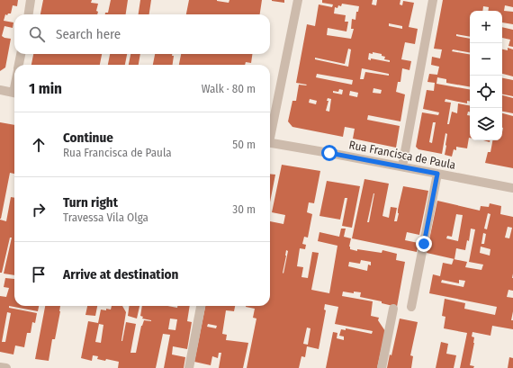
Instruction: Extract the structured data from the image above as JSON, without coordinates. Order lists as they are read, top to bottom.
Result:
{
  "streets": {
    "street": ["Rua Francisca de Paula"]
  },
  "page": {
    "map_buttons": ["+", "−"],
    "search": "Search here",
    "heading": ["1 min", "Walk · 80 m"],
    "list": [
      ["Continue", "Rua Francisca de Paula", "50 m"],
      ["Turn right", "Travessa Vila Olga", "30 m"],
      "Arrive at destination"
    ]
  }
}
